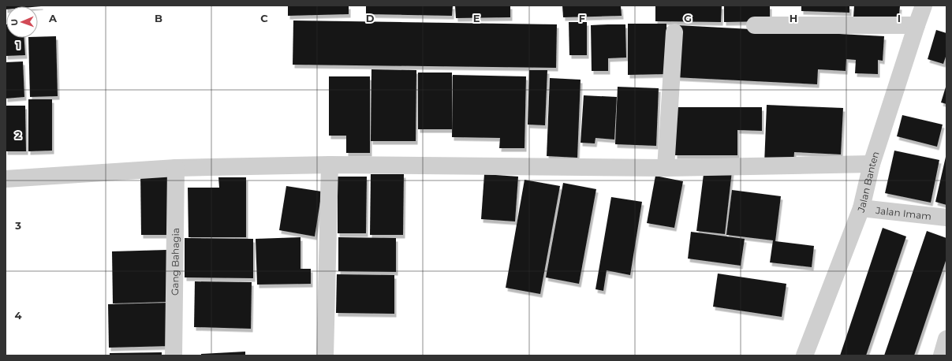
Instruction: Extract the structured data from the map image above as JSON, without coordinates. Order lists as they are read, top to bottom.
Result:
{
  "streets": {
    "street": ["Jalan Banten", "Jalan Imam", "Gang Bahagia"]
  },
  "crossings": [
    ["Jalan Banten", "Jalan Imam"]
  ],
  "north": "left",
  "grid": {
    "columns": [
      "A",
      "B",
      "C",
      "D",
      "E",
      "F",
      "G",
      "H",
      "I"
    ],
    "rows": [
      "1",
      "2",
      "3",
      "4"
    ]
  }
}
